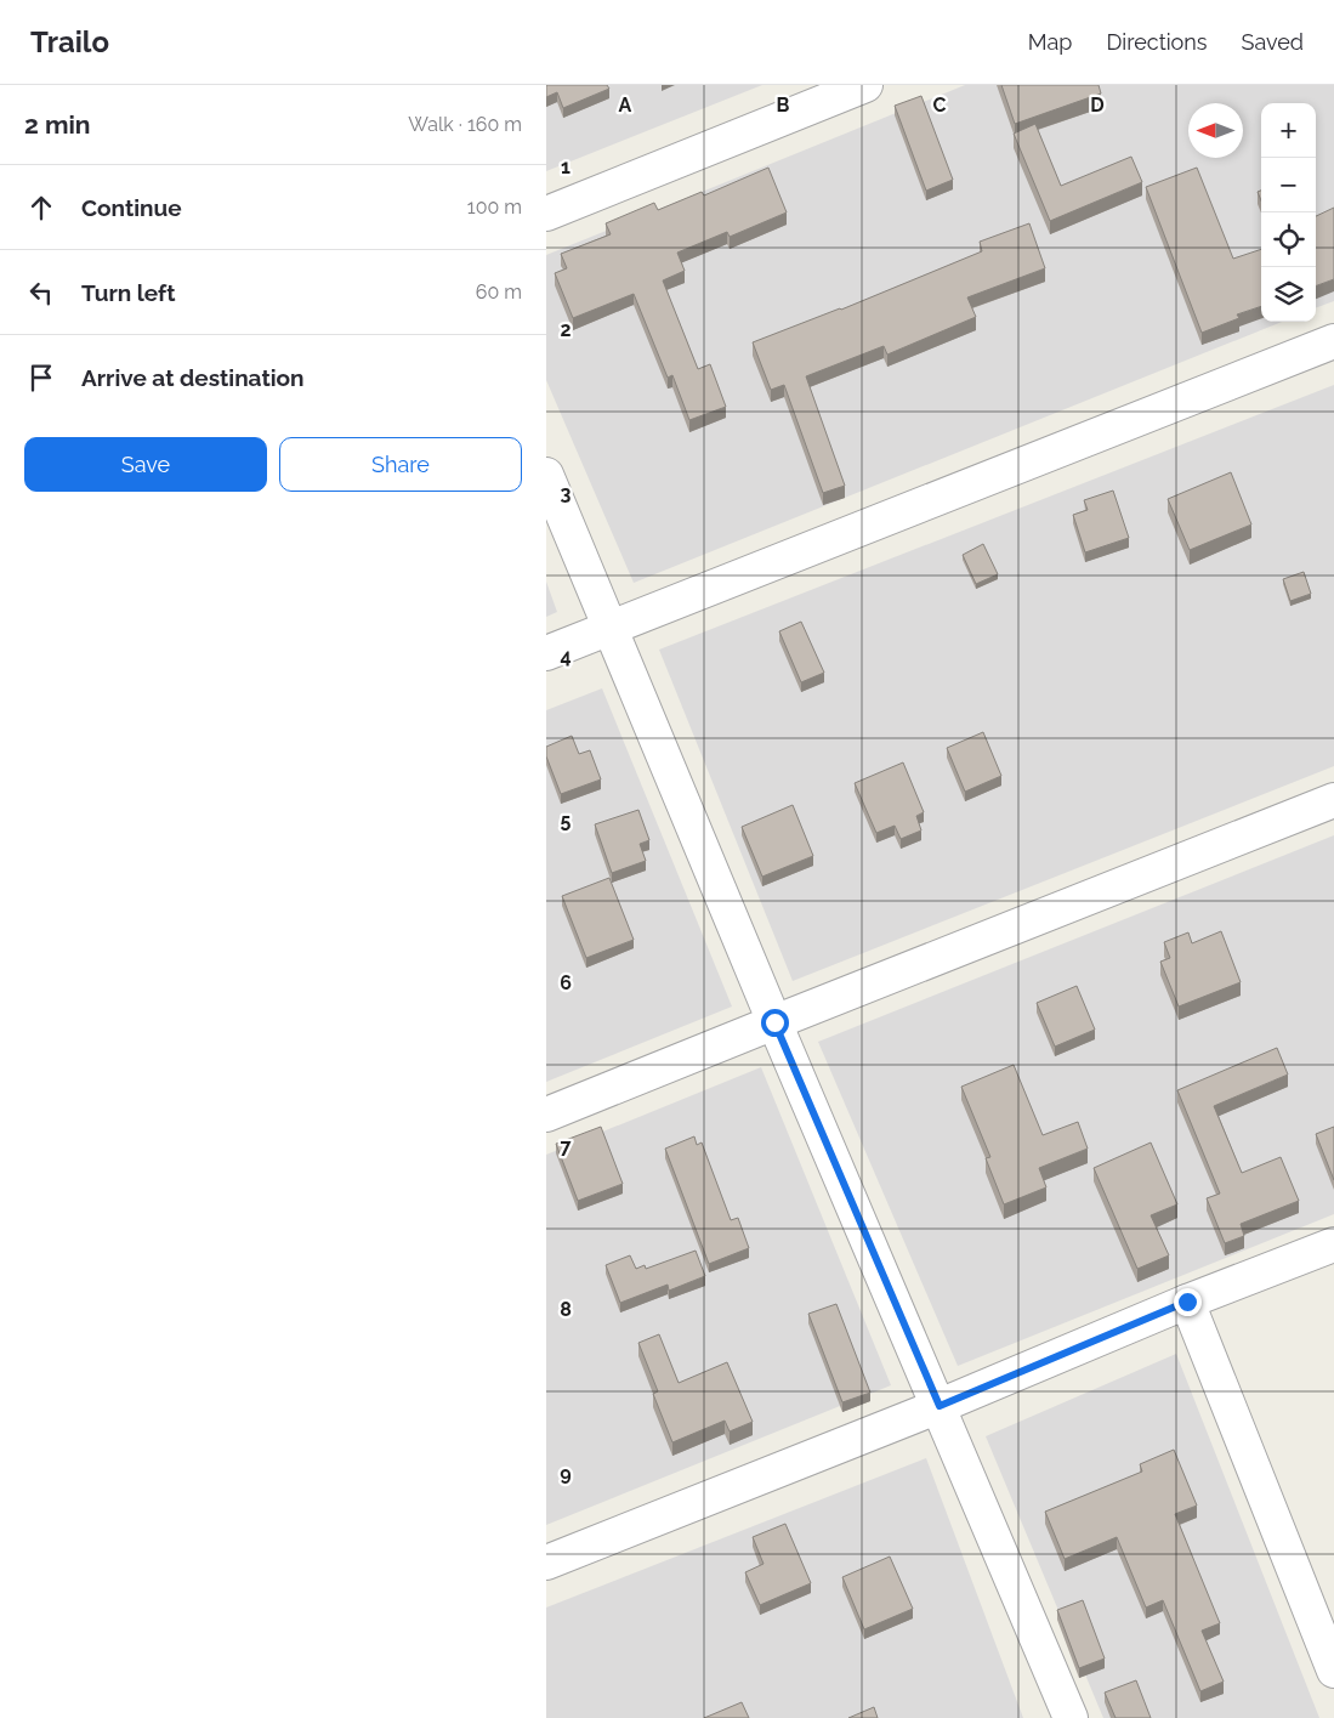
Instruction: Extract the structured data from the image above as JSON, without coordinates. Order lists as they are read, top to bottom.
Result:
{
  "north": "left",
  "page": {
    "header": "Trailo",
    "nav": ["Map", "Directions", "Saved"],
    "heading": ["2 min", "Walk · 160 m"],
    "map_buttons": ["+", "−"],
    "list": [
      ["Continue", "100 m"],
      ["Turn left", "60 m"],
      "Arrive at destination"
    ],
    "buttons": ["Save", "Share"]
  },
  "grid": {
    "columns": [
      "A",
      "B",
      "C",
      "D"
    ],
    "rows": [
      "1",
      "2",
      "3",
      "4",
      "5",
      "6",
      "7",
      "8",
      "9"
    ]
  }
}
